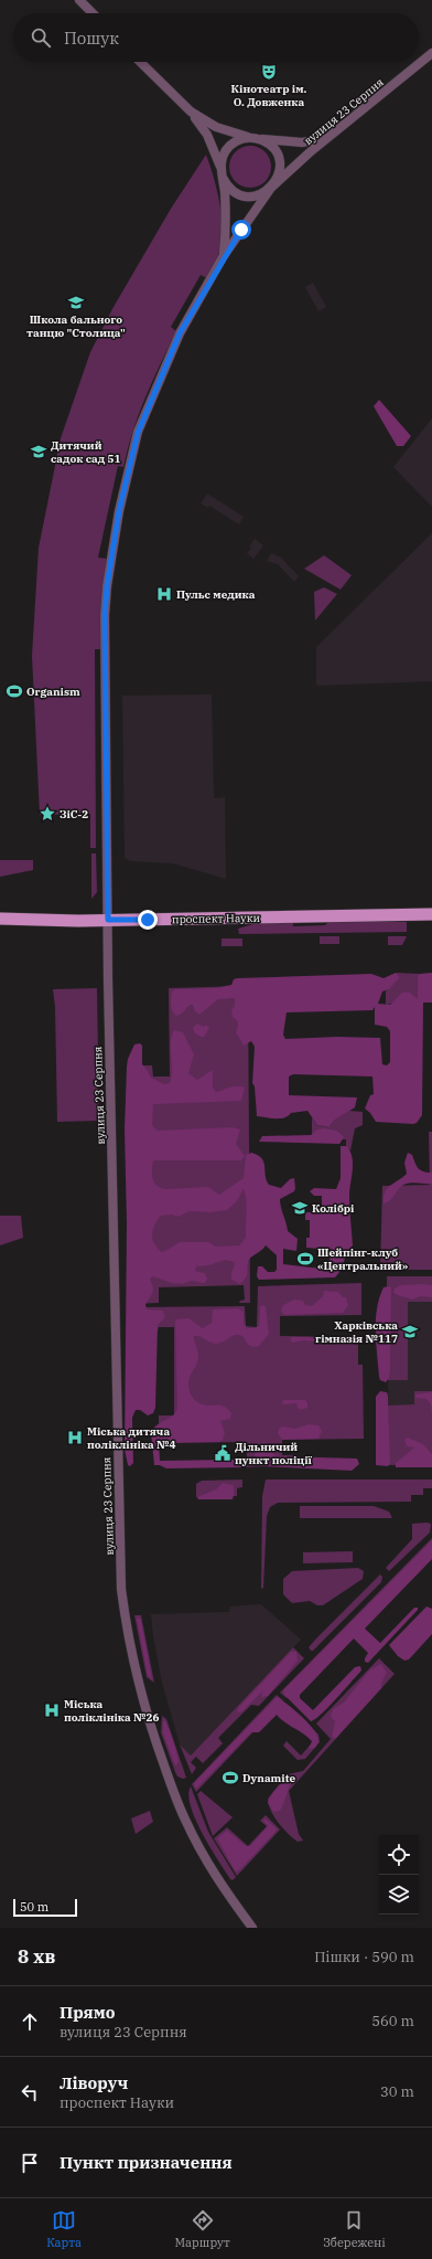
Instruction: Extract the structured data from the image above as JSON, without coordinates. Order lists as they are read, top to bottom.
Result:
{
  "streets": {
    "main road": ["проспект Науки"],
    "street": ["вулиця 23 Серпня"]
  },
  "crossings": [
    ["вулиця 23 Серпня", "проспект Науки"]
  ],
  "places": {
    "theatre": ["Кінотеатр ім. О. Довженка"],
    "school or university": [
      "Школа бального танцю \"Столица\"",
      "Дитячий садок сад 51",
      "Колібрі",
      "Харківська гімназія №117"
    ],
    "hospital": ["Пульс медика", "Міська дитяча поліклініка №4", "Міська поліклініка №26"],
    "sports": ["Organism", "Шейпінг-клуб «Центральний»", "Dynamite"],
    "place": ["ЗіС-2"],
    "public building": ["Дільничий пункт поліції"]
  },
  "scale_bar": "50 m",
  "page": {
    "search": "Пошук",
    "scale": "50 m",
    "heading": ["8 хв", "Пішки · 590 m"],
    "list": [
      ["Прямо", "вулиця 23 Серпня", "560 m"],
      ["Ліворуч", "проспект Науки", "30 m"],
      "Пункт призначення"
    ],
    "nav": ["Карта", "Маршрут", "Збережені"]
  }
}
